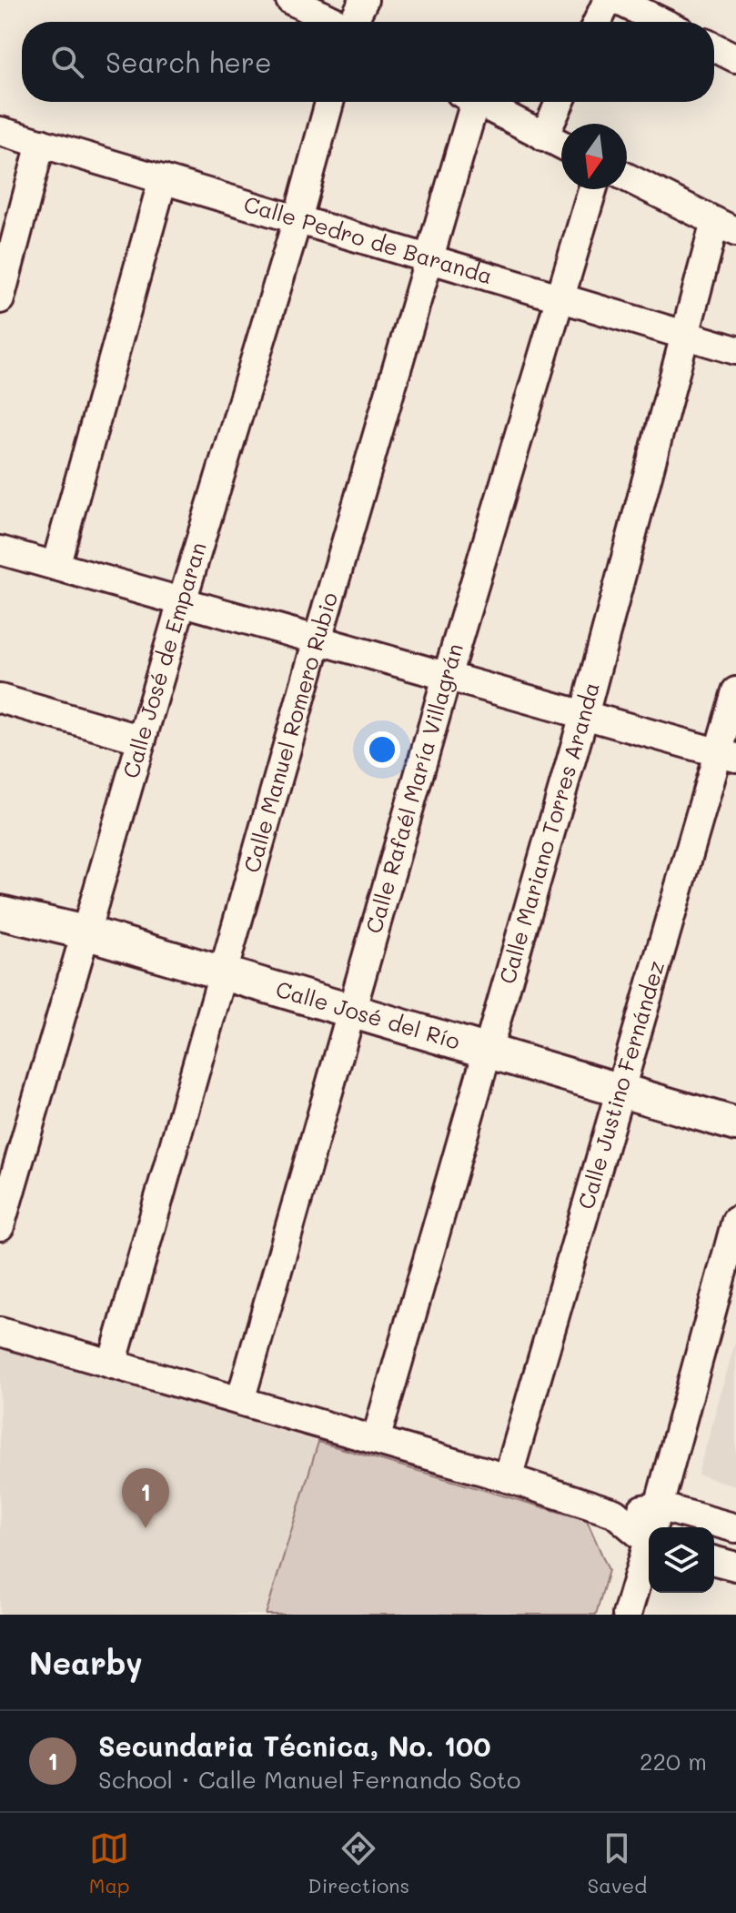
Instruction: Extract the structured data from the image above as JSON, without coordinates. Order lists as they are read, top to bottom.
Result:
{
  "streets": {
    "street": [
      "Calle Pedro de Baranda",
      "Calle José de Emparan",
      "Calle Manuel Romero Rubio",
      "Calle Rafaél María Villagrán",
      "Calle Mariano Torres Aranda",
      "Calle José del Río",
      "Calle Justino Fernández"
    ]
  },
  "crossings": [
    ["Calle Pedro de Baranda", "Calle José de Emparan"],
    ["Calle Pedro de Baranda", "Calle Manuel Romero Rubio"],
    ["Calle Pedro de Baranda", "Calle Rafaél María Villagrán"],
    ["Calle Pedro de Baranda", "Calle Mariano Torres Aranda"],
    ["Calle José de Emparan", "Calle José del Río"],
    ["Calle Manuel Romero Rubio", "Calle José del Río"],
    ["Calle Rafaél María Villagrán", "Calle José del Río"],
    ["Calle Mariano Torres Aranda", "Calle José del Río"],
    ["Calle José del Río", "Calle Justino Fernández"]
  ],
  "north": "bottom",
  "page": {
    "search": "Search here",
    "pins": "1",
    "heading": "Nearby",
    "list": [
      {
        "mark": "1",
        "name": "Secundaria Técnica, No. 100",
        "note": "School · Calle Manuel Fernando Soto",
        "value": "220 m"
      }
    ],
    "nav": ["Map", "Directions", "Saved"]
  }
}
